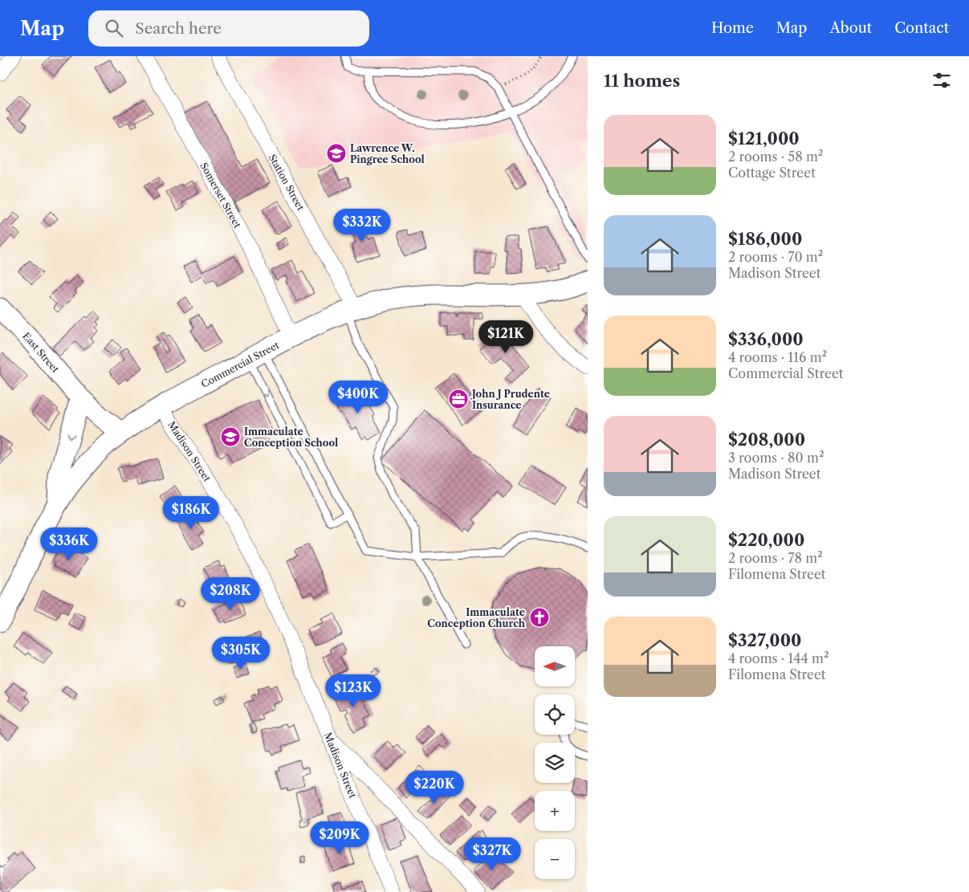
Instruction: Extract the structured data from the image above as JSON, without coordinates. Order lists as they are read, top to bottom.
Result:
{
  "streets": {
    "main road": ["East Street", "Commercial Street"],
    "street": ["Station Street", "Somerset Street", "Madison Street"]
  },
  "crossings": [
    ["Station Street", "Commercial Street"],
    ["Somerset Street", "Commercial Street"],
    ["East Street", "Commercial Street"],
    ["Commercial Street", "Madison Street"]
  ],
  "places": {
    "school or university": ["Lawrence W. Pingree School", "Immaculate Conception School"],
    "office": ["John J Prudente Insurance"],
    "church": ["Immaculate Conception Church"]
  },
  "north": "left",
  "page": {
    "header": "Map",
    "search": "Search here",
    "nav": [
      "Home",
      "Map",
      "About",
      "Contact"
    ],
    "heading": "11 homes",
    "list": [
      {
        "name": "$121,000",
        "note": "2 rooms · 58 m² · Cottage Street"
      },
      {
        "name": "$186,000",
        "note": "2 rooms · 70 m² · Madison Street"
      },
      {
        "name": "$336,000",
        "note": "4 rooms · 116 m² · Commercial Street"
      },
      {
        "name": "$208,000",
        "note": "3 rooms · 80 m² · Madison Street"
      },
      {
        "name": "$220,000",
        "note": "2 rooms · 78 m² · Filomena Street"
      },
      {
        "name": "$327,000",
        "note": "4 rooms · 144 m² · Filomena Street"
      }
    ],
    "price": [
      "$332K",
      "$121K",
      "$400K",
      "$186K",
      "$336K",
      "$208K",
      "$305K",
      "$123K",
      "$220K",
      "$209K",
      "$327K"
    ],
    "map_buttons": ["+", "−"]
  }
}
